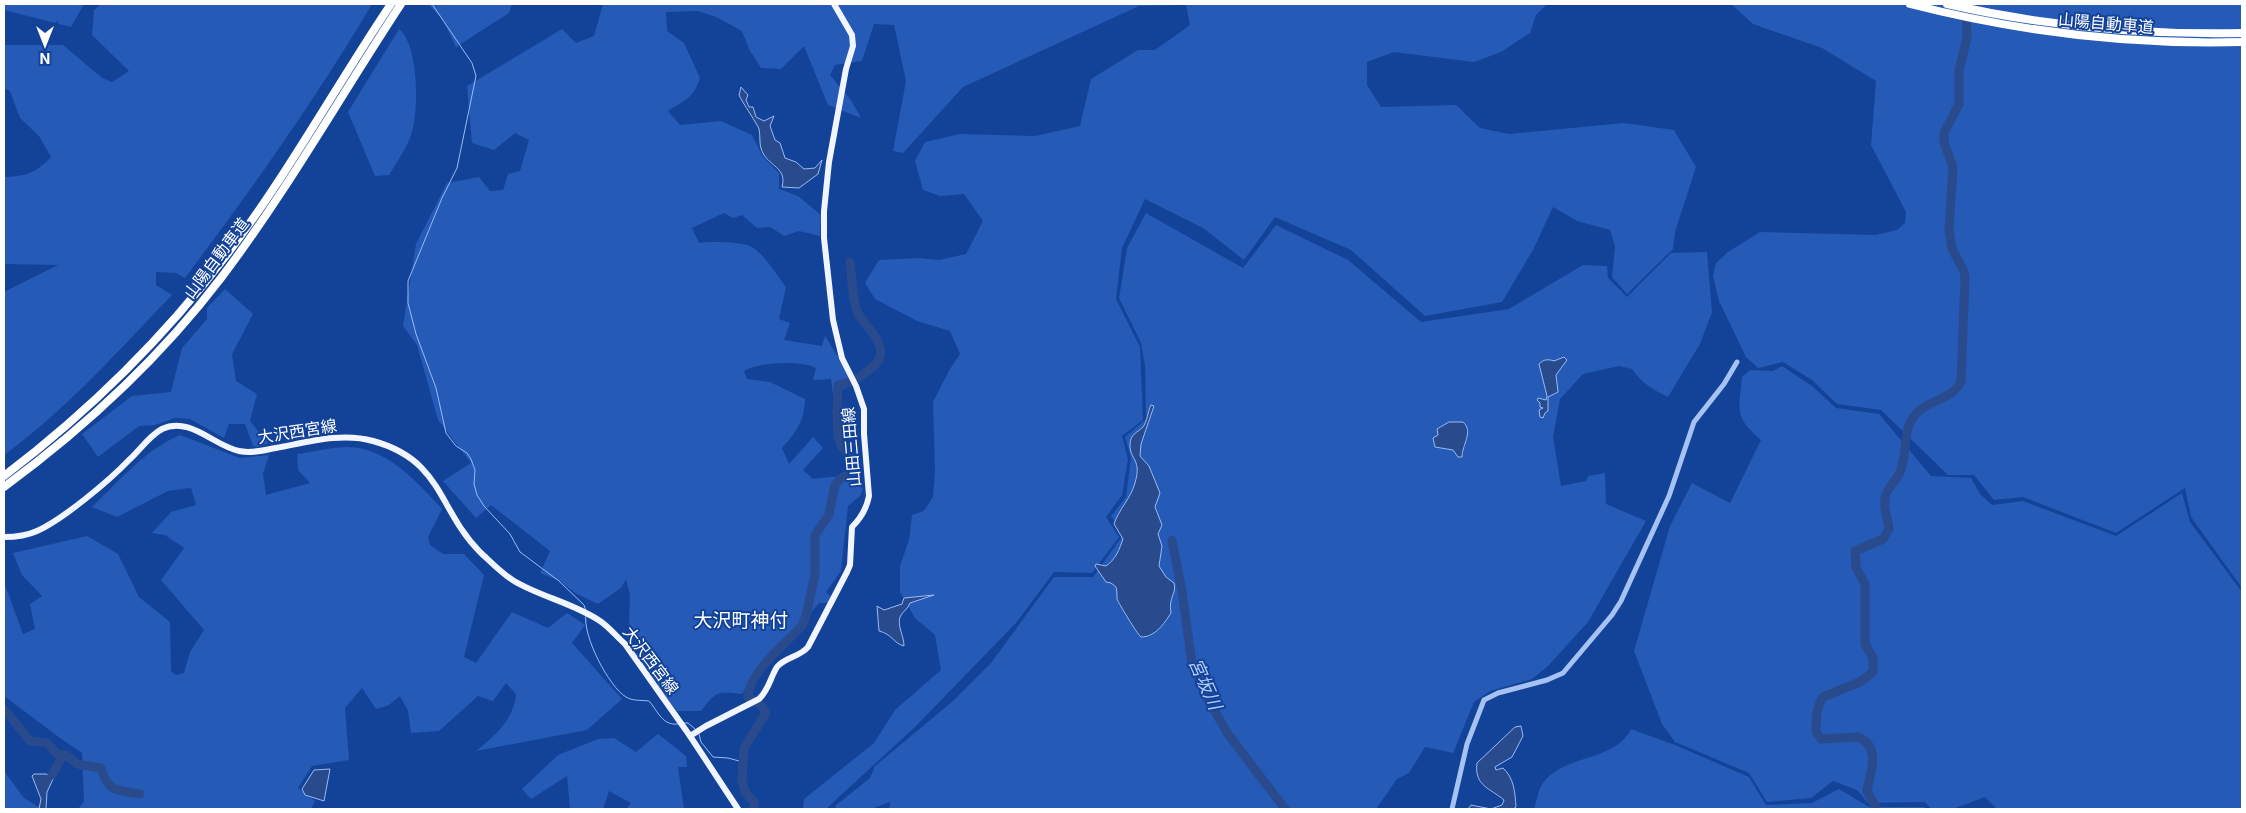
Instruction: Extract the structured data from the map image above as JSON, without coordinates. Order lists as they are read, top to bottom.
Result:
{
  "streets": {
    "highway": ["山陽自動車道"],
    "main road": ["大沢西宮線", "山田三田線"]
  },
  "crossings": [
    ["大沢西宮線", "山田三田線"]
  ],
  "districts": ["大沢町神付"],
  "water": ["宮坂川"],
  "north": "bottom"
}
